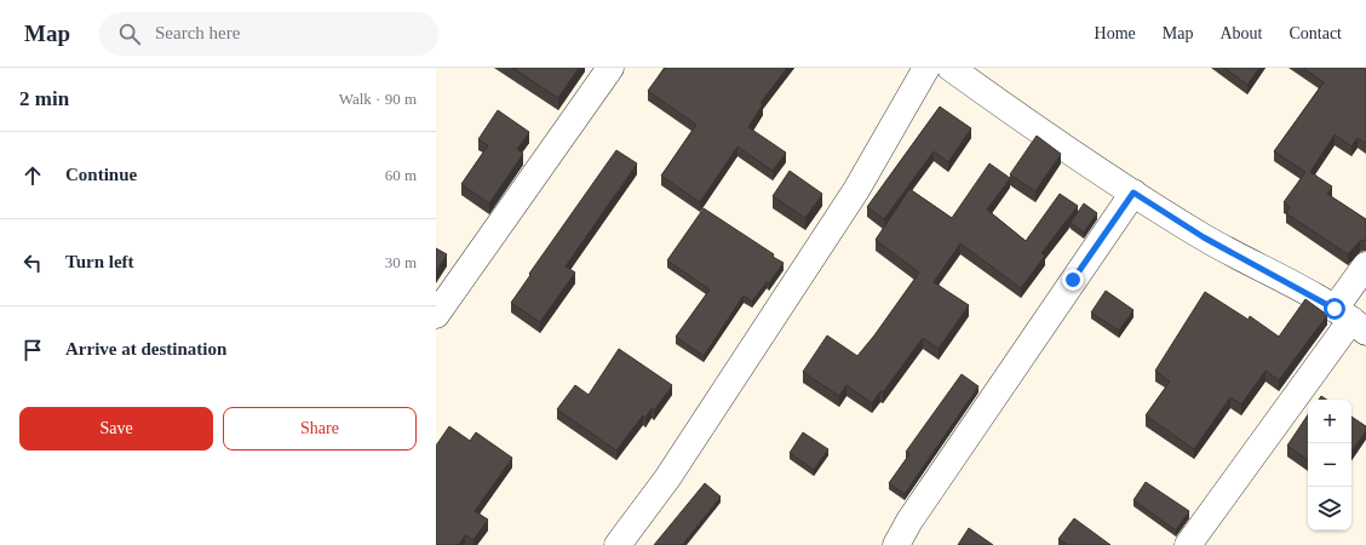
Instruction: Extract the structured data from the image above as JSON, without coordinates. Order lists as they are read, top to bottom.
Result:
{
  "page": {
    "header": "Map",
    "search": "Search here",
    "nav": [
      "Home",
      "Map",
      "About",
      "Contact"
    ],
    "heading": ["2 min", "Walk · 90 m"],
    "list": [
      ["Continue", "60 m"],
      ["Turn left", "30 m"],
      "Arrive at destination"
    ],
    "buttons": ["Save", "Share"],
    "map_buttons": ["+", "−"]
  }
}
